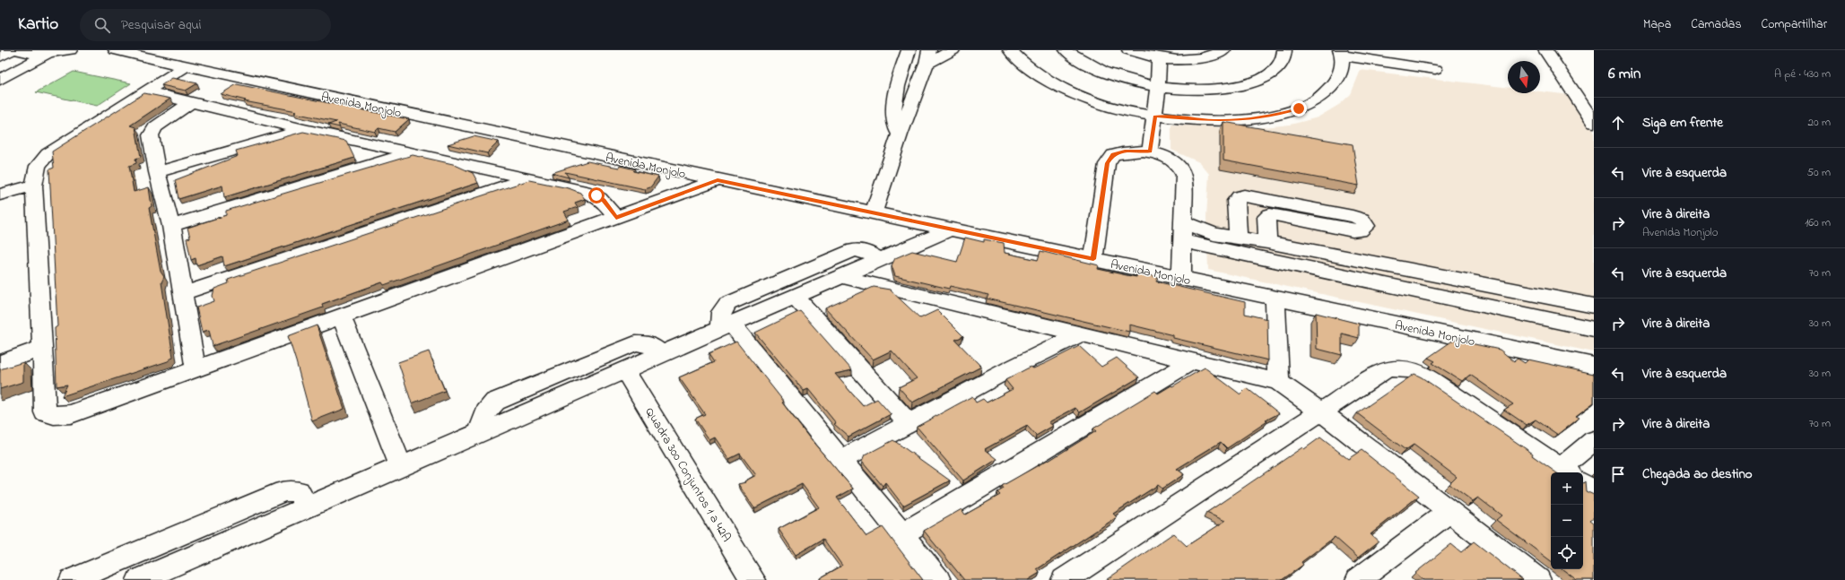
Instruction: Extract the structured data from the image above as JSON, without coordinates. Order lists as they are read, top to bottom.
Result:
{
  "streets": {
    "street": ["Avenida Monjolo", "Quadra 300 Conjuntos 1 a 42A"]
  },
  "north": "bottom",
  "page": {
    "header": "Kartio",
    "search": "Pesquisar aqui",
    "nav": ["Mapa", "Camadas", "Compartilhar"],
    "heading": ["6 min", "A pé · 430 m"],
    "list": [
      ["Siga em frente", "20 m"],
      ["Vire à esquerda", "50 m"],
      ["Vire à direita", "Avenida Monjolo", "160 m"],
      ["Vire à esquerda", "70 m"],
      ["Vire à direita", "30 m"],
      ["Vire à esquerda", "30 m"],
      ["Vire à direita", "70 m"],
      "Chegada ao destino"
    ],
    "map_buttons": ["+", "−"]
  }
}
